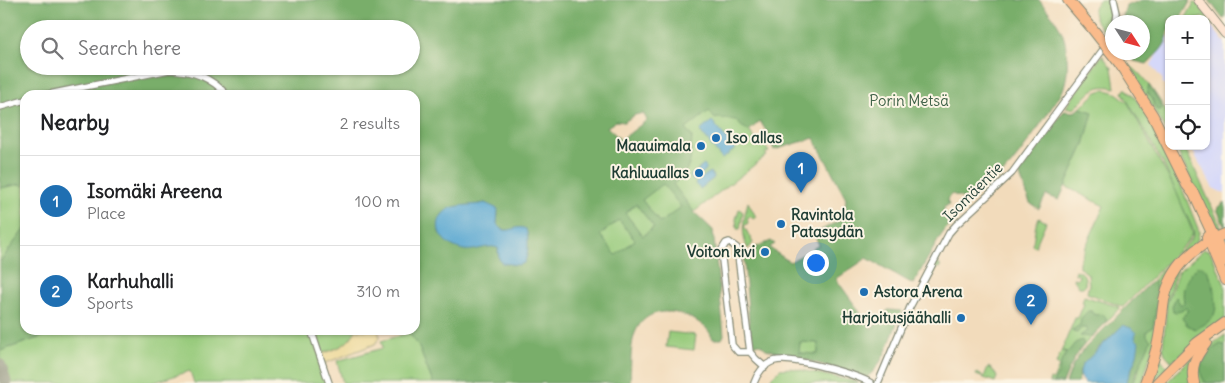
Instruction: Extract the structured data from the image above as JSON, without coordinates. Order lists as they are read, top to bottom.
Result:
{
  "streets": {
    "street": ["Isomäentie"]
  },
  "parks": ["Porin Metsä"],
  "places": [
    "Iso allas",
    "Maauimala",
    "Kahluuallas",
    "Ravintola Patasydän",
    "Voiton kivi",
    "Astora Arena",
    "Harjoitusjäähalli"
  ],
  "north": "bottom right",
  "page": {
    "map_buttons": ["+", "−"],
    "search": "Search here",
    "heading": ["Nearby", "2 results"],
    "pins": ["1", "2"],
    "list": [
      {
        "mark": "1",
        "name": "Isomäki Areena",
        "note": "Place",
        "value": "100 m"
      },
      {
        "mark": "2",
        "name": "Karhuhalli",
        "note": "Sports",
        "value": "310 m"
      }
    ]
  }
}
